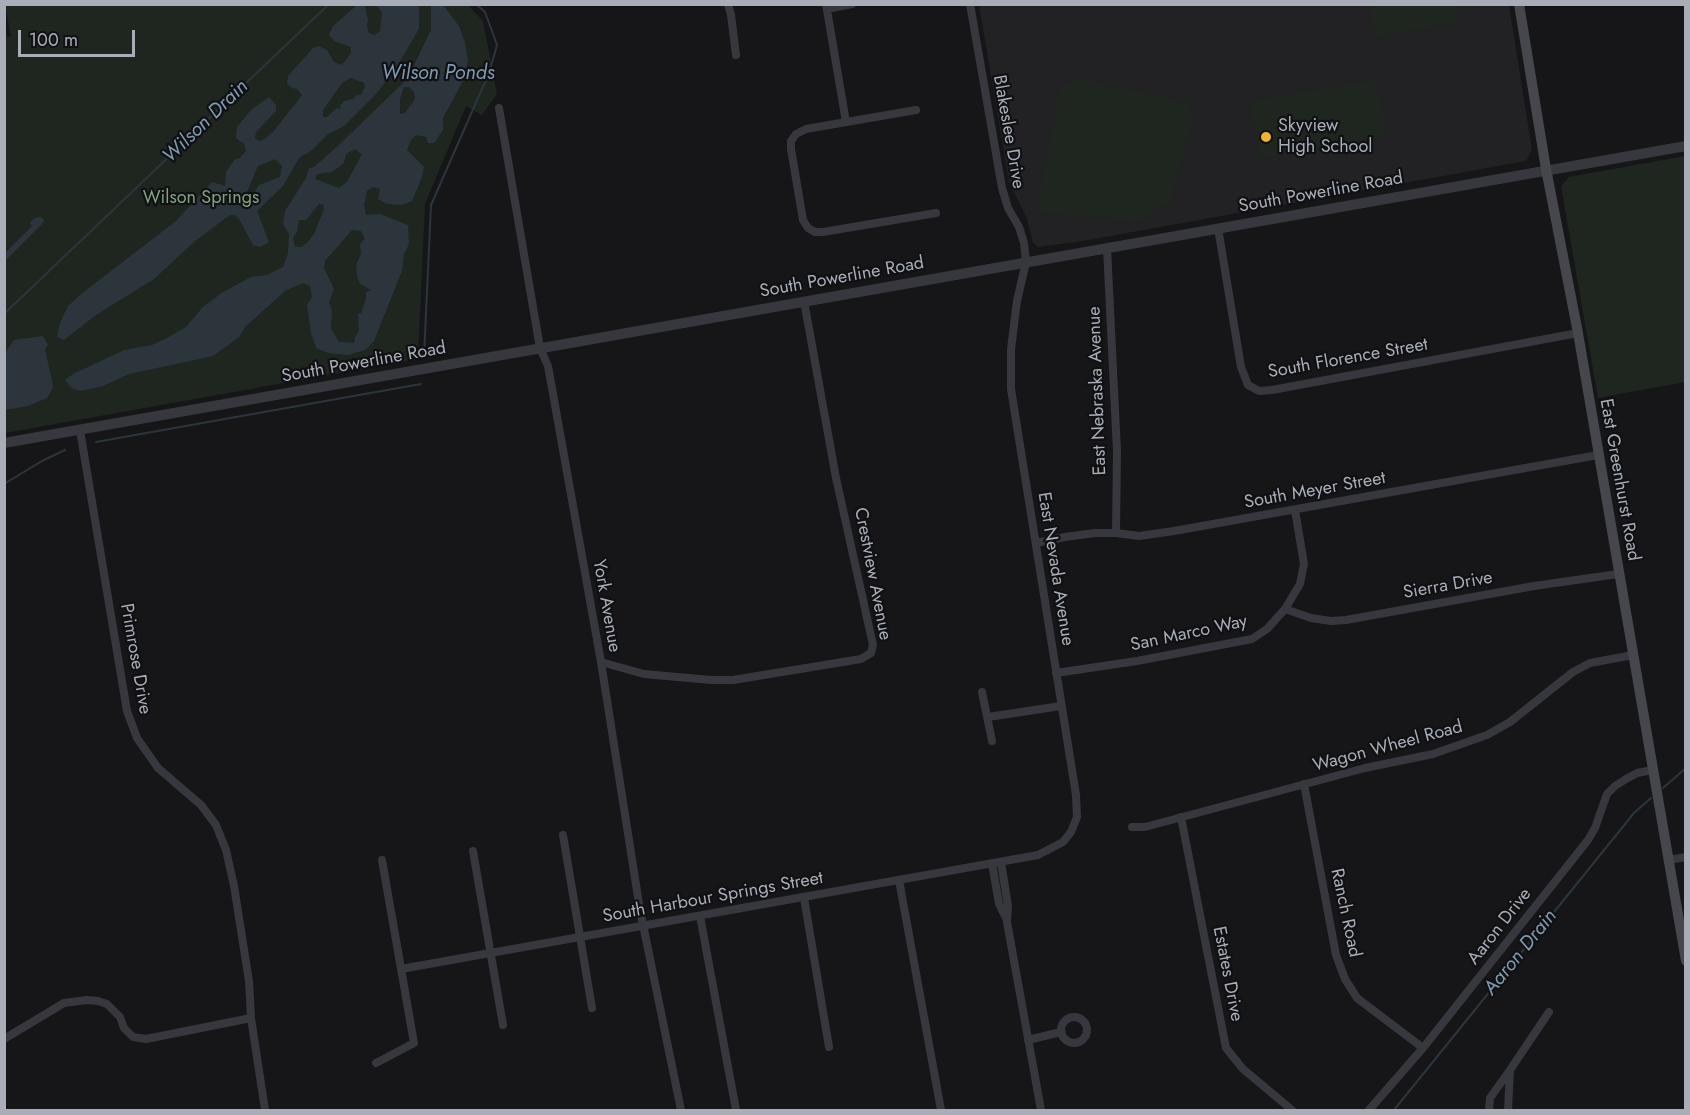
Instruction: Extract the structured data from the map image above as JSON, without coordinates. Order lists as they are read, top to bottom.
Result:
{
  "streets": {
    "main road": ["East Greenhurst Road"],
    "street": [
      "Blakeslee Drive",
      "South Powerline Road",
      "South Florence Street",
      "East Nebraska Avenue",
      "South Meyer Street",
      "East Nevada Avenue",
      "Crestview Avenue",
      "Sierra Drive",
      "York Avenue",
      "San Marco Way",
      "Primrose Drive",
      "Wagon Wheel Road",
      "South Harbour Springs Street",
      "Ranch Road",
      "Aaron Drive",
      "Estates Drive"
    ]
  },
  "crossings": [
    ["Blakeslee Drive", "South Powerline Road"],
    ["Blakeslee Drive", "East Nevada Avenue"],
    ["South Powerline Road", "South Florence Street"],
    ["South Powerline Road", "East Nebraska Avenue"],
    ["South Powerline Road", "East Greenhurst Road"],
    ["South Powerline Road", "East Nevada Avenue"],
    ["South Powerline Road", "Crestview Avenue"],
    ["South Powerline Road", "York Avenue"],
    ["South Powerline Road", "Primrose Drive"],
    ["South Florence Street", "East Greenhurst Road"],
    ["East Nebraska Avenue", "South Meyer Street"],
    ["East Greenhurst Road", "South Meyer Street"],
    ["East Greenhurst Road", "Sierra Drive"],
    ["East Greenhurst Road", "Wagon Wheel Road"],
    ["East Greenhurst Road", "Aaron Drive"],
    ["South Meyer Street", "East Nevada Avenue"],
    ["South Meyer Street", "San Marco Way"],
    ["East Nevada Avenue", "San Marco Way"],
    ["East Nevada Avenue", "South Harbour Springs Street"],
    ["Crestview Avenue", "York Avenue"],
    ["Sierra Drive", "San Marco Way"],
    ["York Avenue", "South Harbour Springs Street"],
    ["Wagon Wheel Road", "Ranch Road"],
    ["Wagon Wheel Road", "Estates Drive"],
    ["Ranch Road", "Aaron Drive"]
  ],
  "water": ["Wilson Ponds", "Wilson Drain", "Aaron Drain"],
  "parks": ["Wilson Springs"],
  "places": ["Skyview High School"],
  "scale_bar": "100 m"
}
